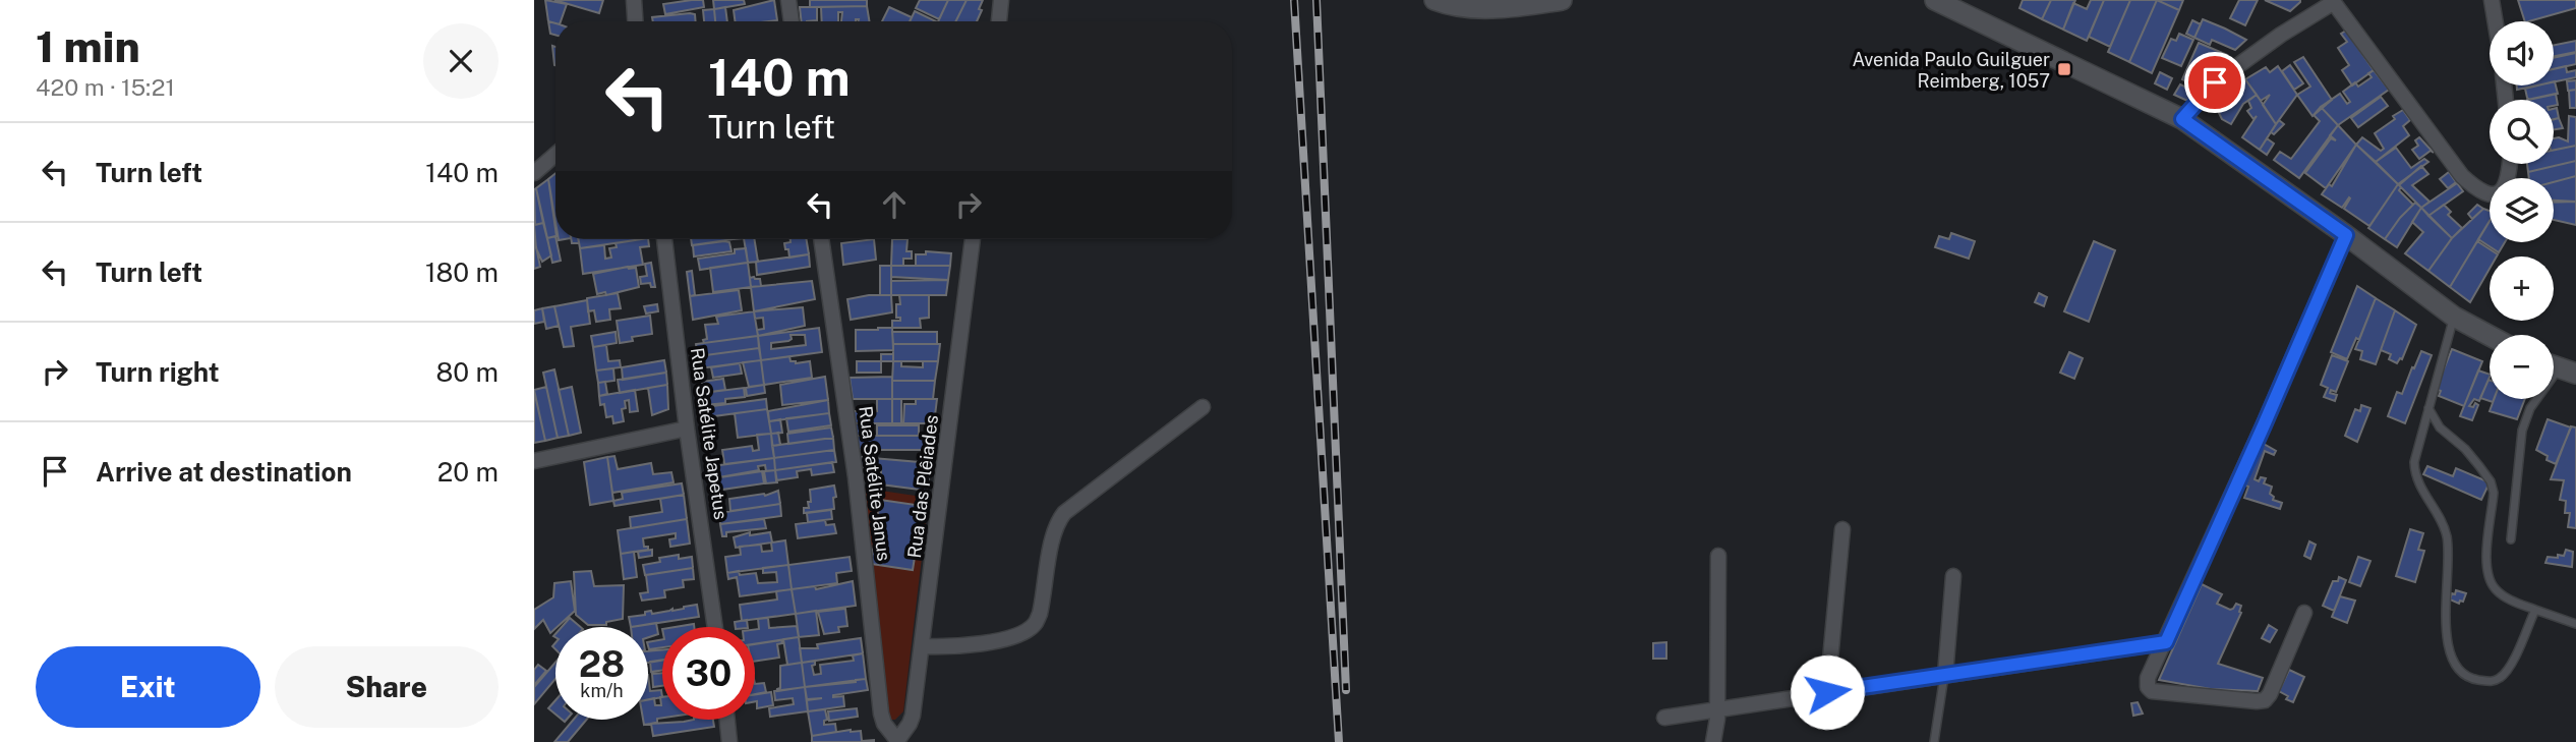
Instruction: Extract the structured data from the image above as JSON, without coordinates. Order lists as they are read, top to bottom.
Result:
{
  "streets": {
    "street": ["Rua Satélite Japetus", "Rua Satélite Janus", "Rua das Plêiades"]
  },
  "crossings": [
    ["Rua Satélite Janus", "Rua das Plêiades"]
  ],
  "places": {
    "transit": ["Avenida Paulo Guilguer Reimberg, 1057"]
  },
  "page": {
    "heading": ["1 min", "420 m · 15:21"],
    "map_buttons": ["+", "−"],
    "turn": ["140 m", "Turn left"],
    "list": [
      {
        "name": "Turn left",
        "value": "140 m"
      },
      {
        "name": "Turn left",
        "value": "180 m"
      },
      {
        "name": "Turn right",
        "value": "80 m"
      },
      {
        "name": "Arrive at destination",
        "value": "20 m"
      }
    ],
    "speed": "28 km/h",
    "limit": "30",
    "buttons": ["Exit", "Share"]
  }
}
